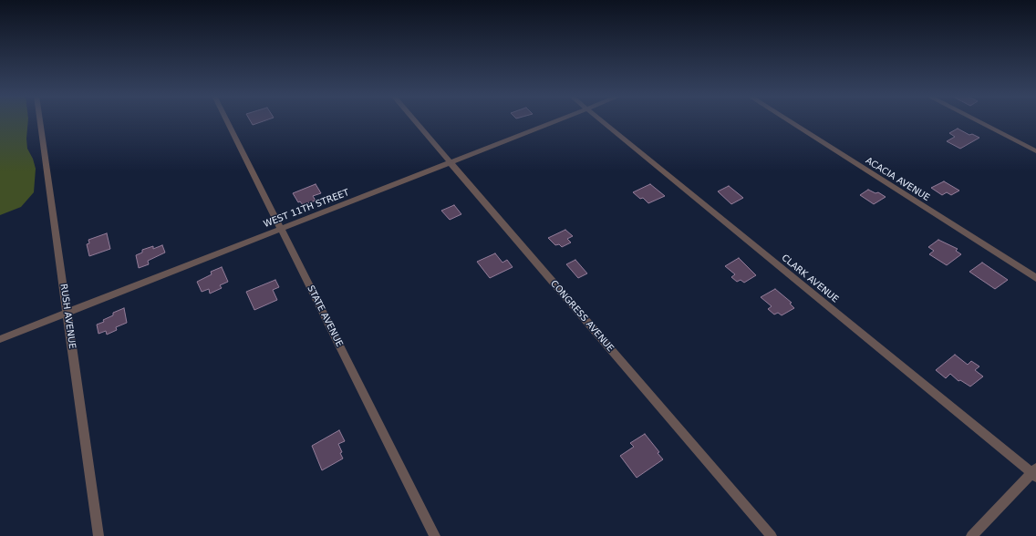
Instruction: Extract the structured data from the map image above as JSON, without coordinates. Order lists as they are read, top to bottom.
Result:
{
  "streets": {
    "street": [
      "ACACIA AVENUE",
      "WEST 11TH STREET",
      "CLARK AVENUE",
      "RUSH AVENUE",
      "STATE AVENUE",
      "CONGRESS AVENUE"
    ]
  },
  "crossings": [
    ["WEST 11TH STREET", "RUSH AVENUE"],
    ["WEST 11TH STREET", "STATE AVENUE"],
    ["WEST 11TH STREET", "CONGRESS AVENUE"]
  ]
}
